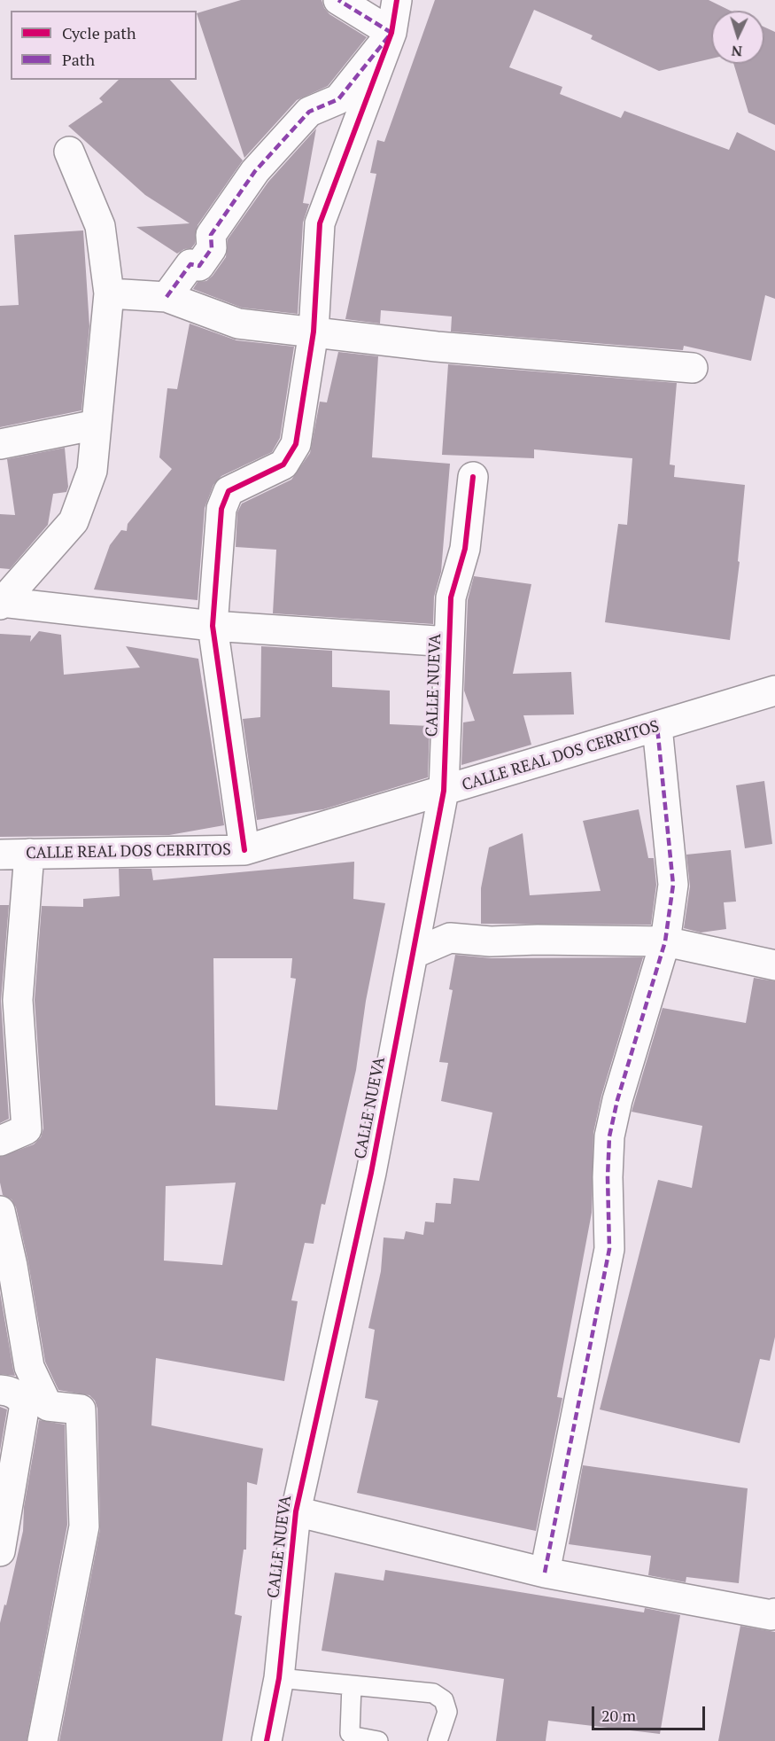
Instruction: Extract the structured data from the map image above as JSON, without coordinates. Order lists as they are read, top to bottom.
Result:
{
  "streets": {
    "street": ["CALLE NUEVA", "CALLE REAL DOS CERRITOS"]
  },
  "crossings": [
    ["CALLE NUEVA", "CALLE REAL DOS CERRITOS"]
  ],
  "legend": ["Cycle path", "Path"],
  "scale_bar": "20 m",
  "north": "bottom"
}
